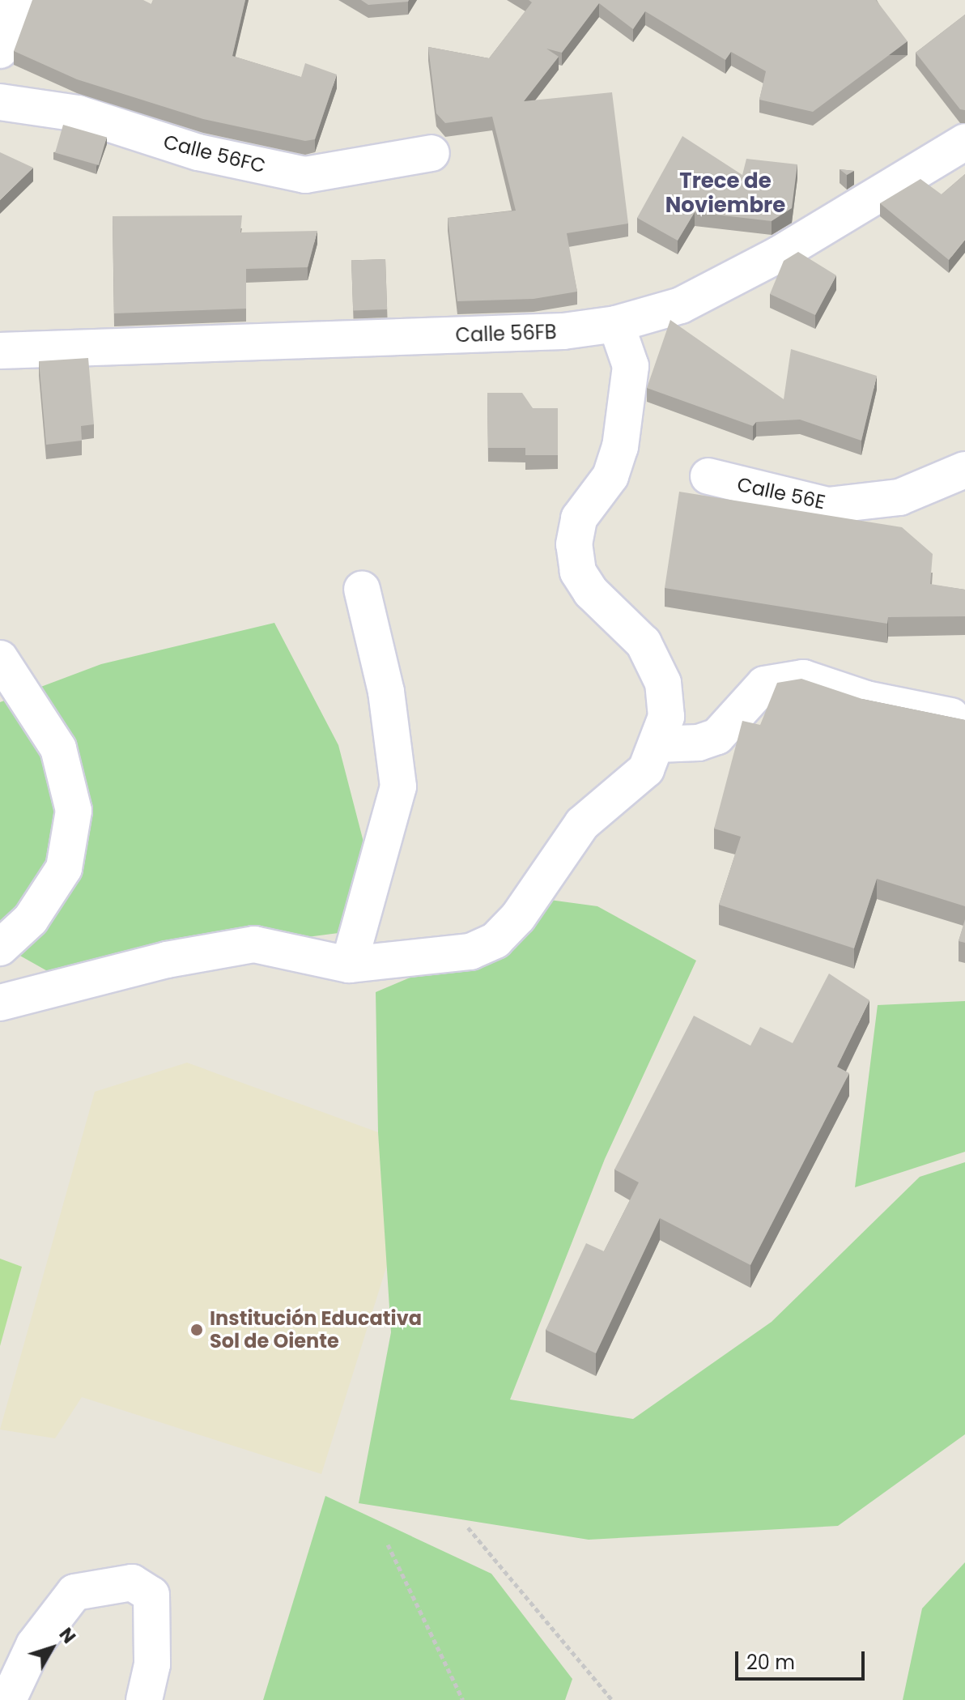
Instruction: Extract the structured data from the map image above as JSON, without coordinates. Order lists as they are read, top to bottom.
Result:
{
  "streets": {
    "street": ["Calle 56FC", "Calle 56FB", "Calle 56E"]
  },
  "districts": ["Trece de Noviembre"],
  "places": ["Institución Educativa Sol de Oiente"],
  "scale_bar": "20 m",
  "north": "top right"
}
